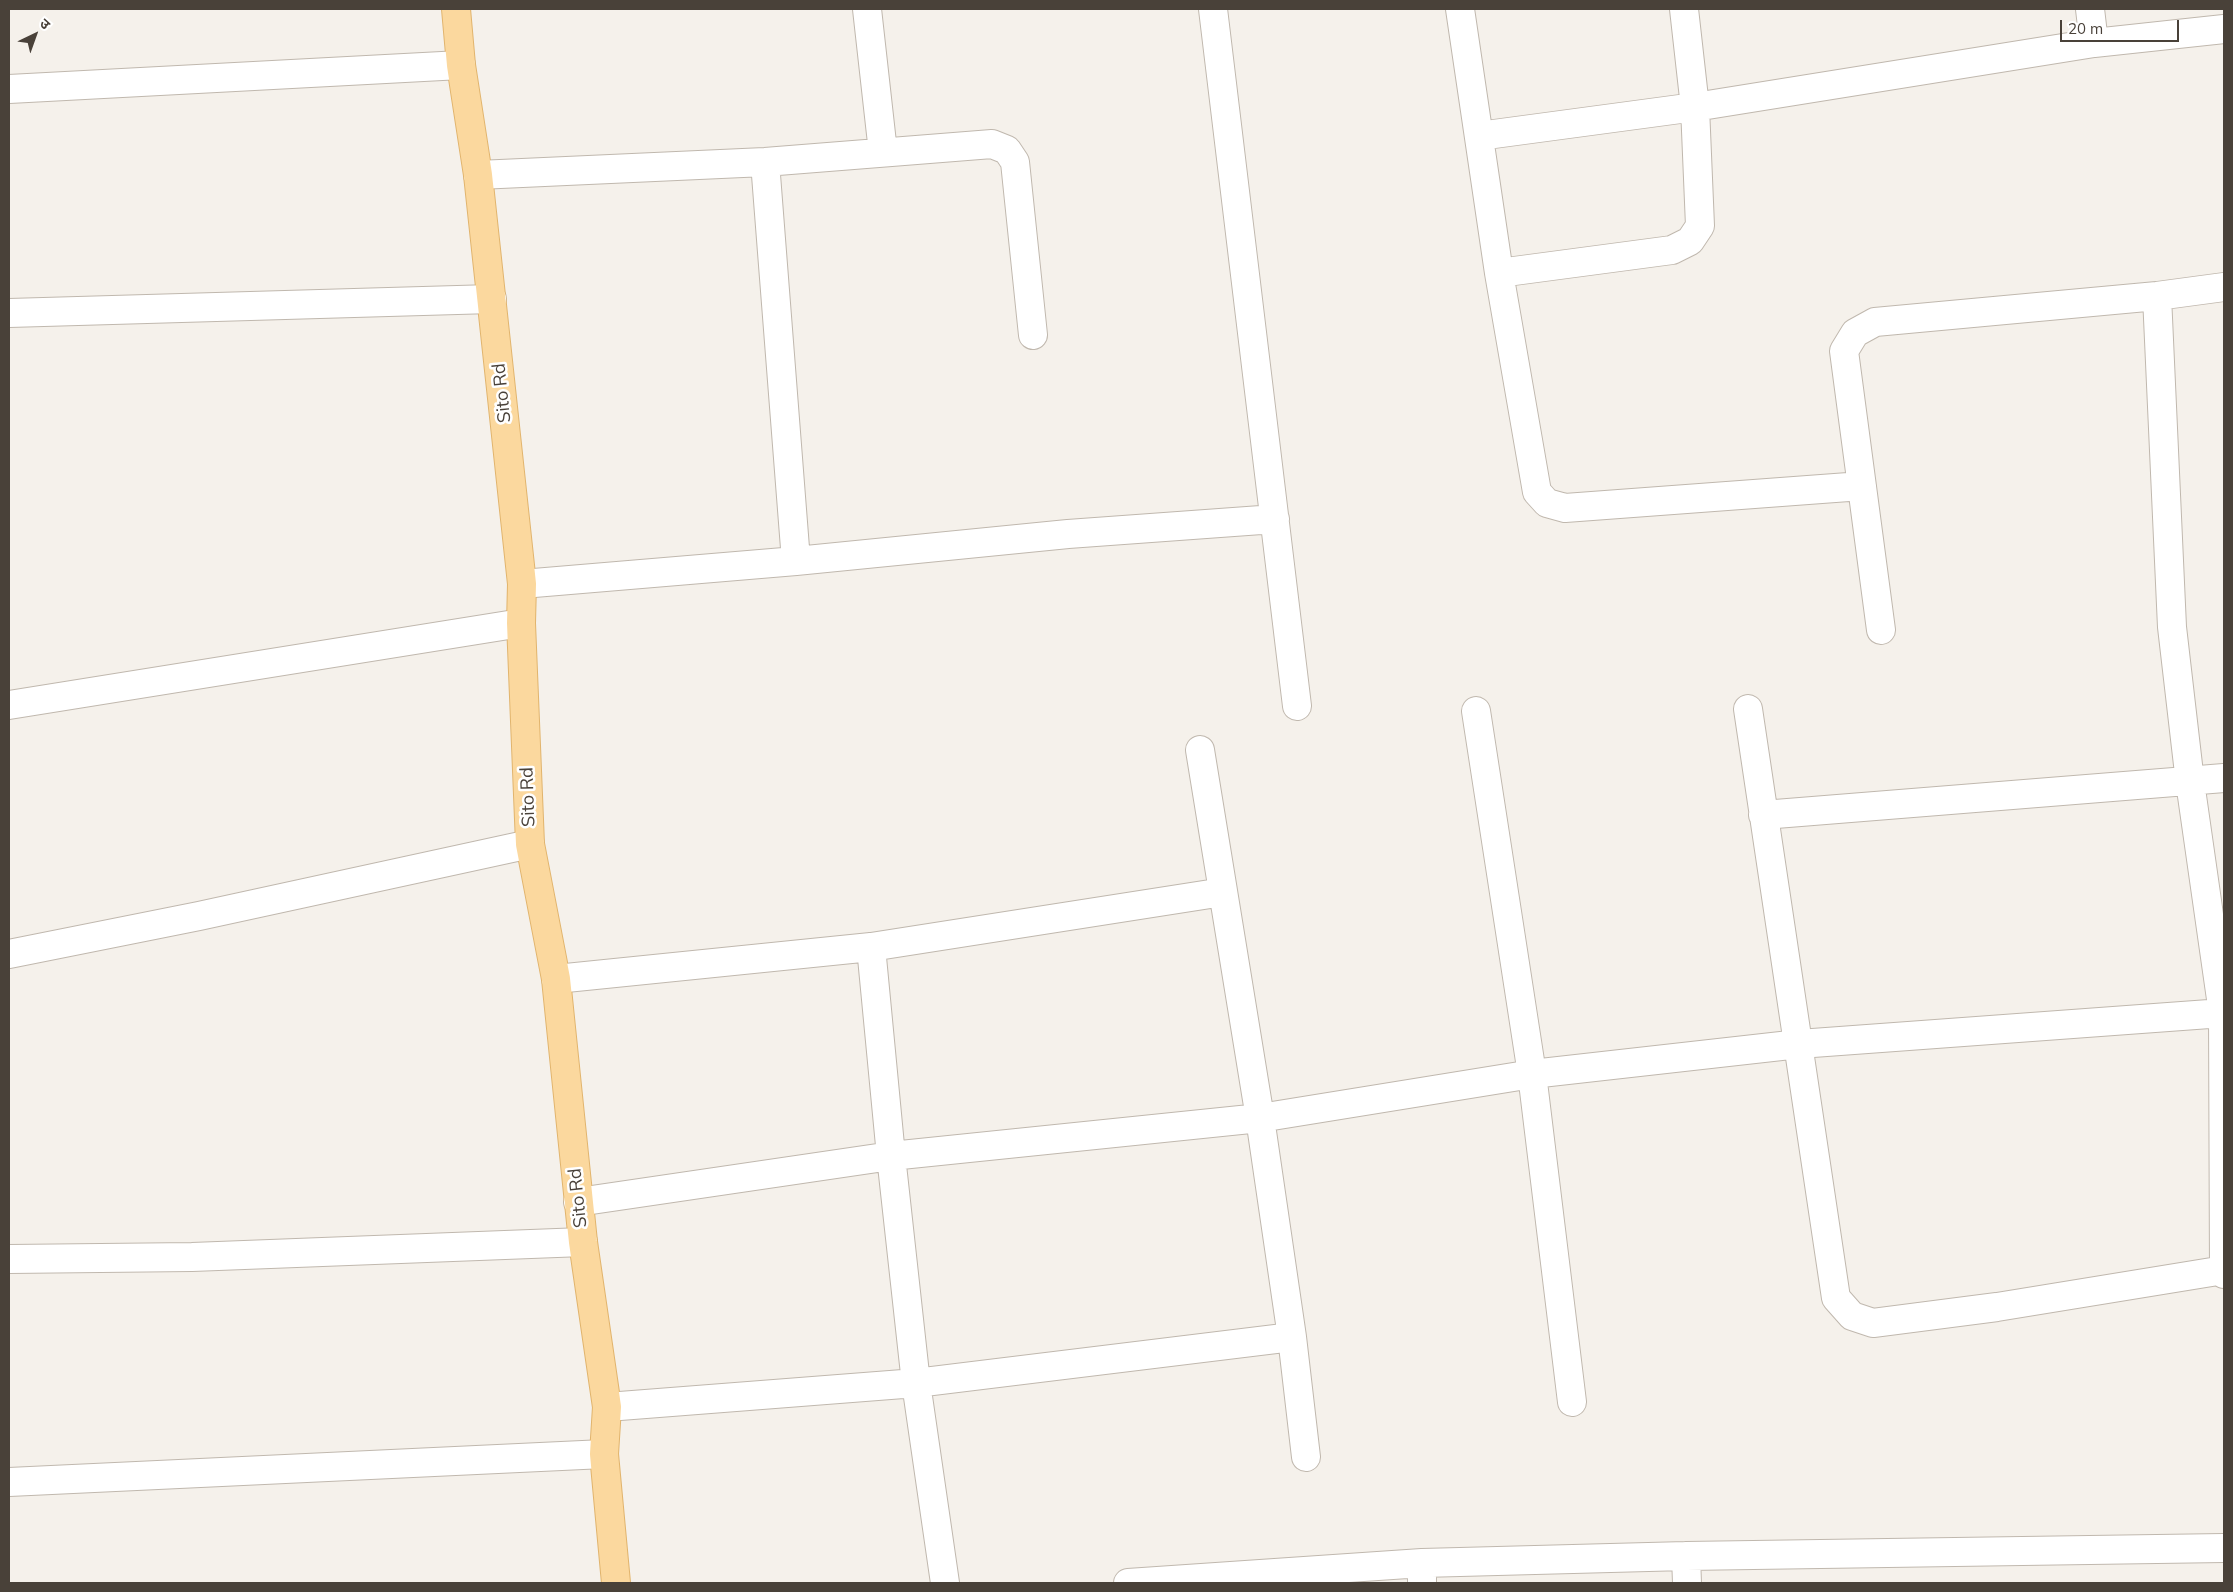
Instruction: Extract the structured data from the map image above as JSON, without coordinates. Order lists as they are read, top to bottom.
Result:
{
  "streets": {
    "main road": ["Sito Rd"]
  },
  "scale_bar": "20 m",
  "north": "top right"
}
